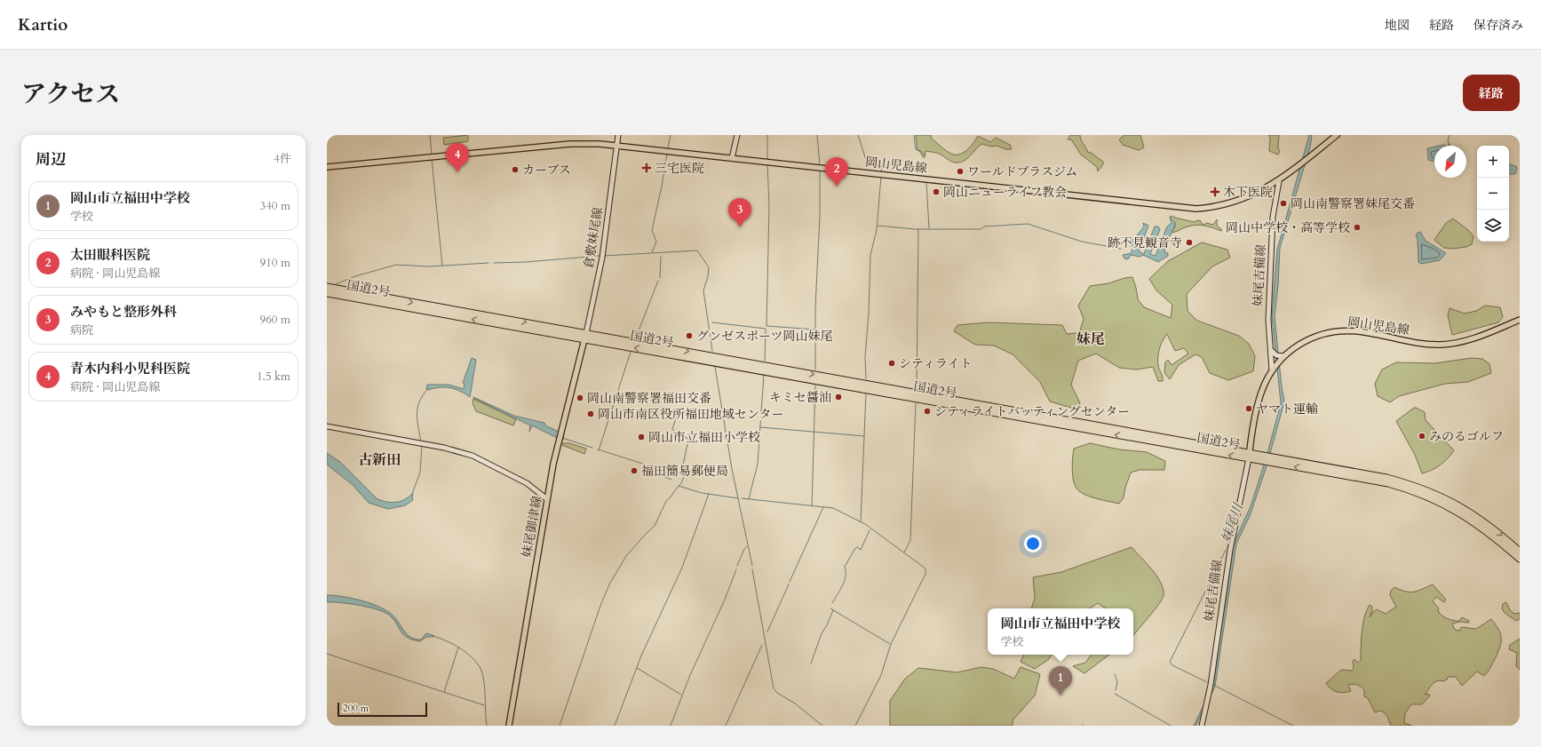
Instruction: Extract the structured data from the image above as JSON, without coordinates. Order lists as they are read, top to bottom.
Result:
{
  "streets": {
    "highway": ["国道2号"],
    "main road": [
      "岡山児島線",
      "倉敷妹尾線",
      "妹尾吉備線",
      "妹尾御津線"
    ]
  },
  "crossings": [
    ["岡山児島線", "倉敷妹尾線"],
    ["岡山児島線", "妹尾吉備線"],
    ["岡山児島線", "国道2号"],
    ["倉敷妹尾線", "国道2号"],
    ["倉敷妹尾線", "妹尾御津線"],
    ["妹尾吉備線", "国道2号"],
    ["国道2号", "妹尾御津線"]
  ],
  "districts": ["妹尾", "古新田"],
  "water": ["妹尾川"],
  "places": {
    "health": ["三宅医院", "木下医院"],
    "other": [
      "カーブス",
      "ワールドプラスジム",
      "岡山ニューライフ教会",
      "岡山南警察署妹尾交番",
      "岡山中学校・高等学校",
      "跡不見観音寺",
      "グンゼスポーツ岡山妹尾",
      "シティライト",
      "キミセ醤油",
      "岡山南警察署福田交番",
      "ヤマト運輸",
      "シティライトバッティングセンター",
      "岡山市南区役所福田地域センター",
      "みのるゴルフ",
      "岡山市立福田小学校",
      "福田簡易郵便局"
    ]
  },
  "scale_bar": "200 m",
  "north": "bottom left",
  "page": {
    "header": "Kartio",
    "nav": ["地図", "経路", "保存済み"],
    "title": "アクセス",
    "buttons": "経路",
    "heading": ["周辺", "4件"],
    "pins": [
      "4",
      "2",
      "3",
      "1"
    ],
    "map_buttons": ["+", "−"],
    "list": [
      {
        "mark": "1",
        "name": "岡山市立福田中学校",
        "note": "学校",
        "value": "340 m"
      },
      {
        "mark": "2",
        "name": "太田眼科医院",
        "note": "病院 · 岡山児島線",
        "value": "910 m"
      },
      {
        "mark": "3",
        "name": "みやもと整形外科",
        "note": "病院",
        "value": "960 m"
      },
      {
        "mark": "4",
        "name": "青木内科小児科医院",
        "note": "病院 · 岡山児島線",
        "value": "1.5 km"
      }
    ],
    "popup": ["岡山市立福田中学校", "学校"],
    "scale": "200 m"
  }
}
